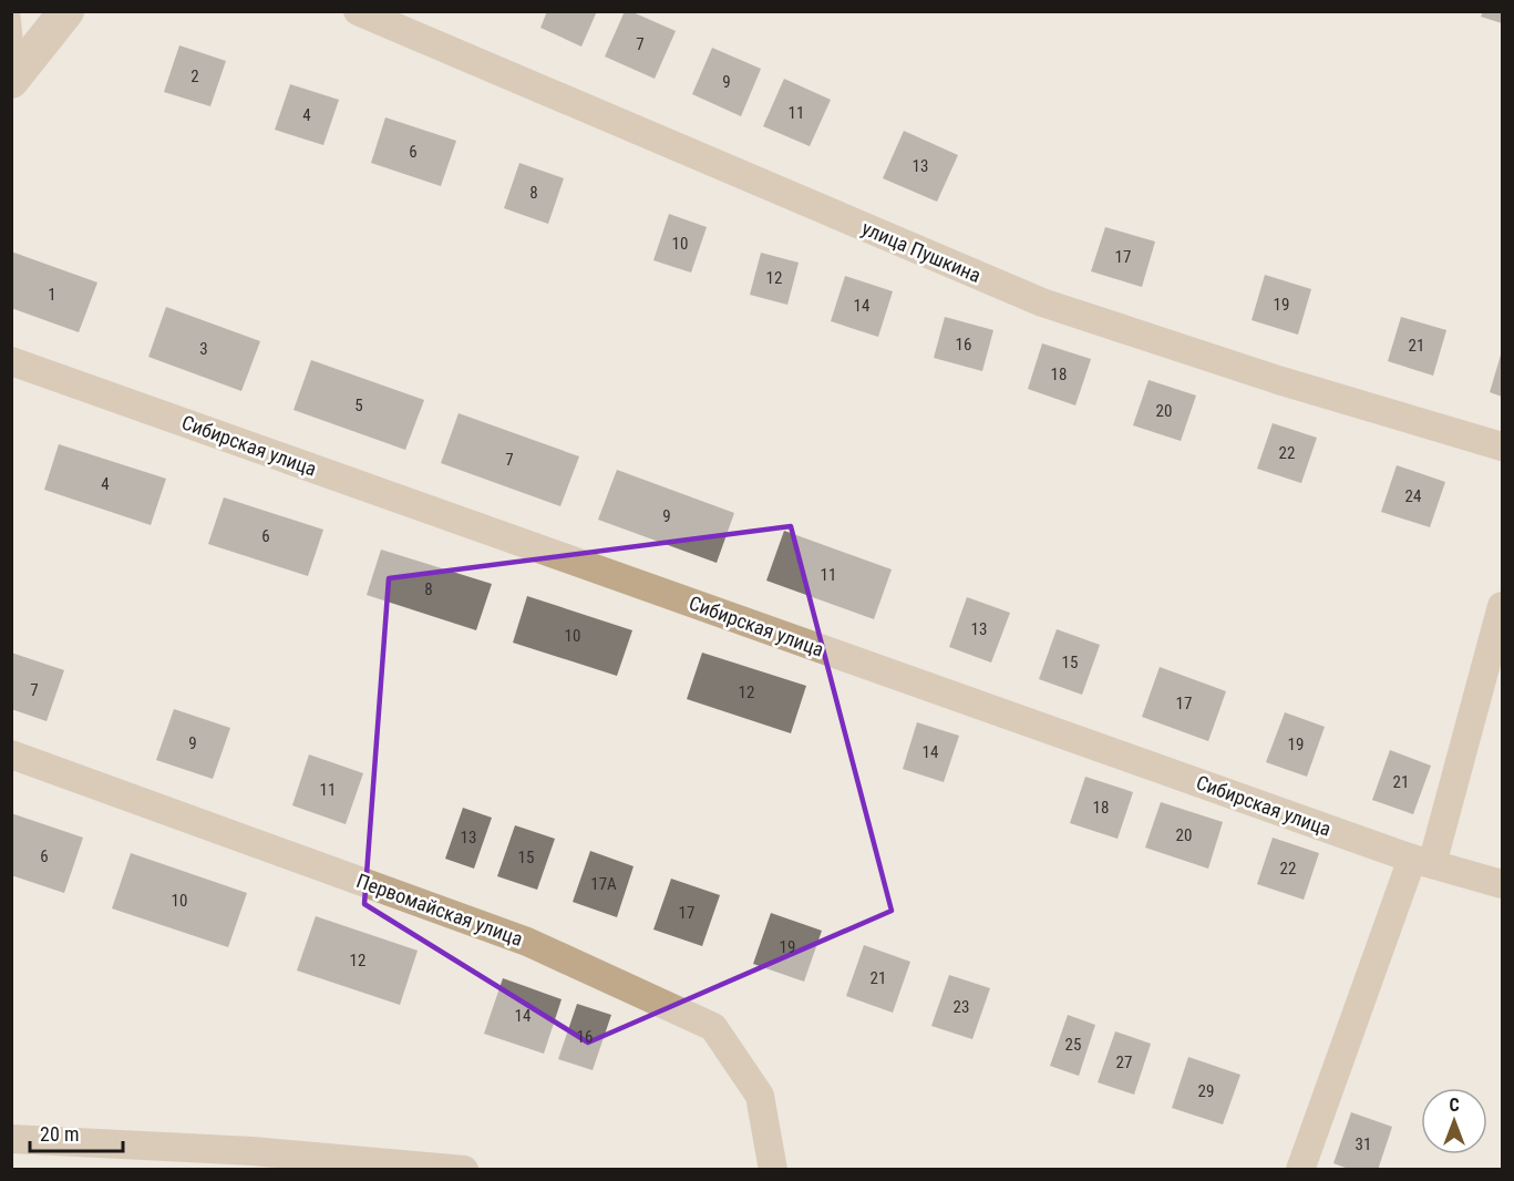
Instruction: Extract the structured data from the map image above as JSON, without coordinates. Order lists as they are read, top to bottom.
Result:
{
  "streets": {
    "street": ["улица Пушкина", "Сибирская улица", "Первомайская улица"]
  },
  "house_numbers": [
    "7",
    "2",
    "9",
    "11",
    "4",
    "6",
    "13",
    "8",
    "10",
    "17",
    "12",
    "1",
    "19",
    "14",
    "16",
    "21",
    "3",
    "18",
    "5",
    "20",
    "22",
    "7",
    "4",
    "24",
    "9",
    "6",
    "11",
    "8",
    "13",
    "10",
    "15",
    "7",
    "12",
    "17",
    "9",
    "19",
    "14",
    "21",
    "11",
    "18",
    "20",
    "13",
    "6",
    "15",
    "22",
    "17А",
    "10",
    "17",
    "19",
    "12",
    "21",
    "23",
    "14",
    "16",
    "25",
    "27",
    "29",
    "31"
  ],
  "scale_bar": "20 m",
  "north": "top"
}
